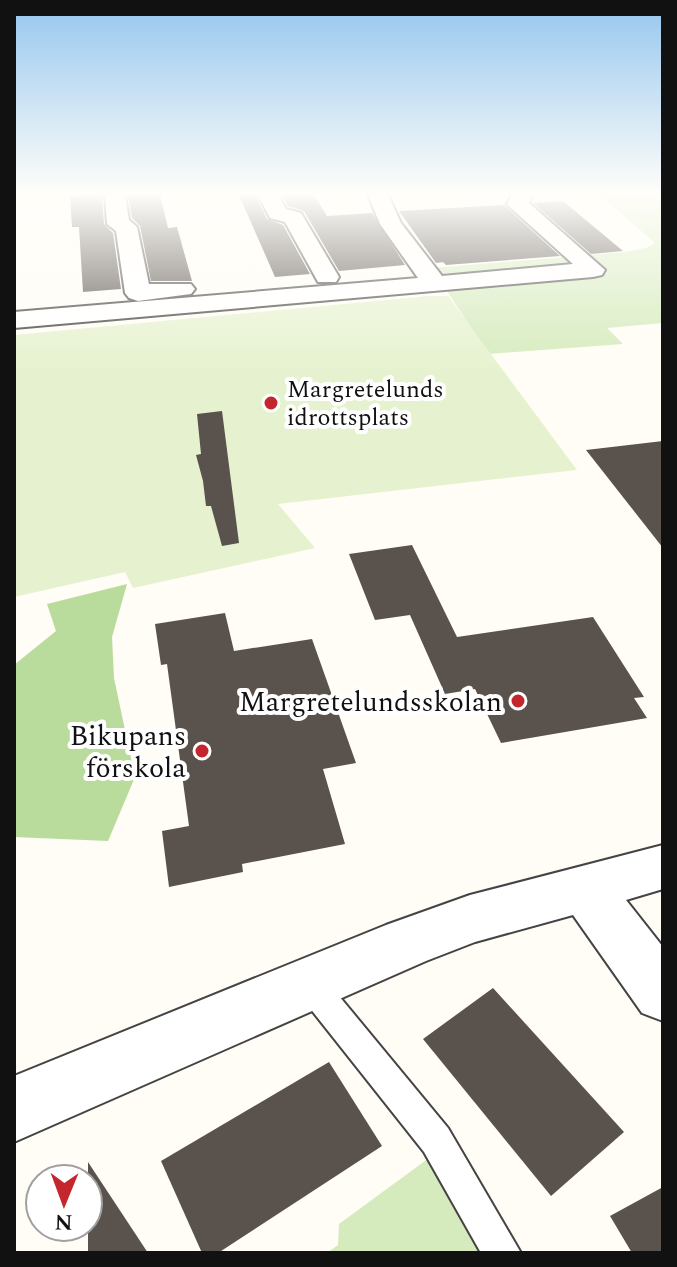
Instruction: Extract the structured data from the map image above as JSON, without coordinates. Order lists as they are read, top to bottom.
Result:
{
  "places": ["Margretelunds idrottsplats", "Margretelundsskolan", "Bikupans förskola"],
  "north": "bottom"
}
